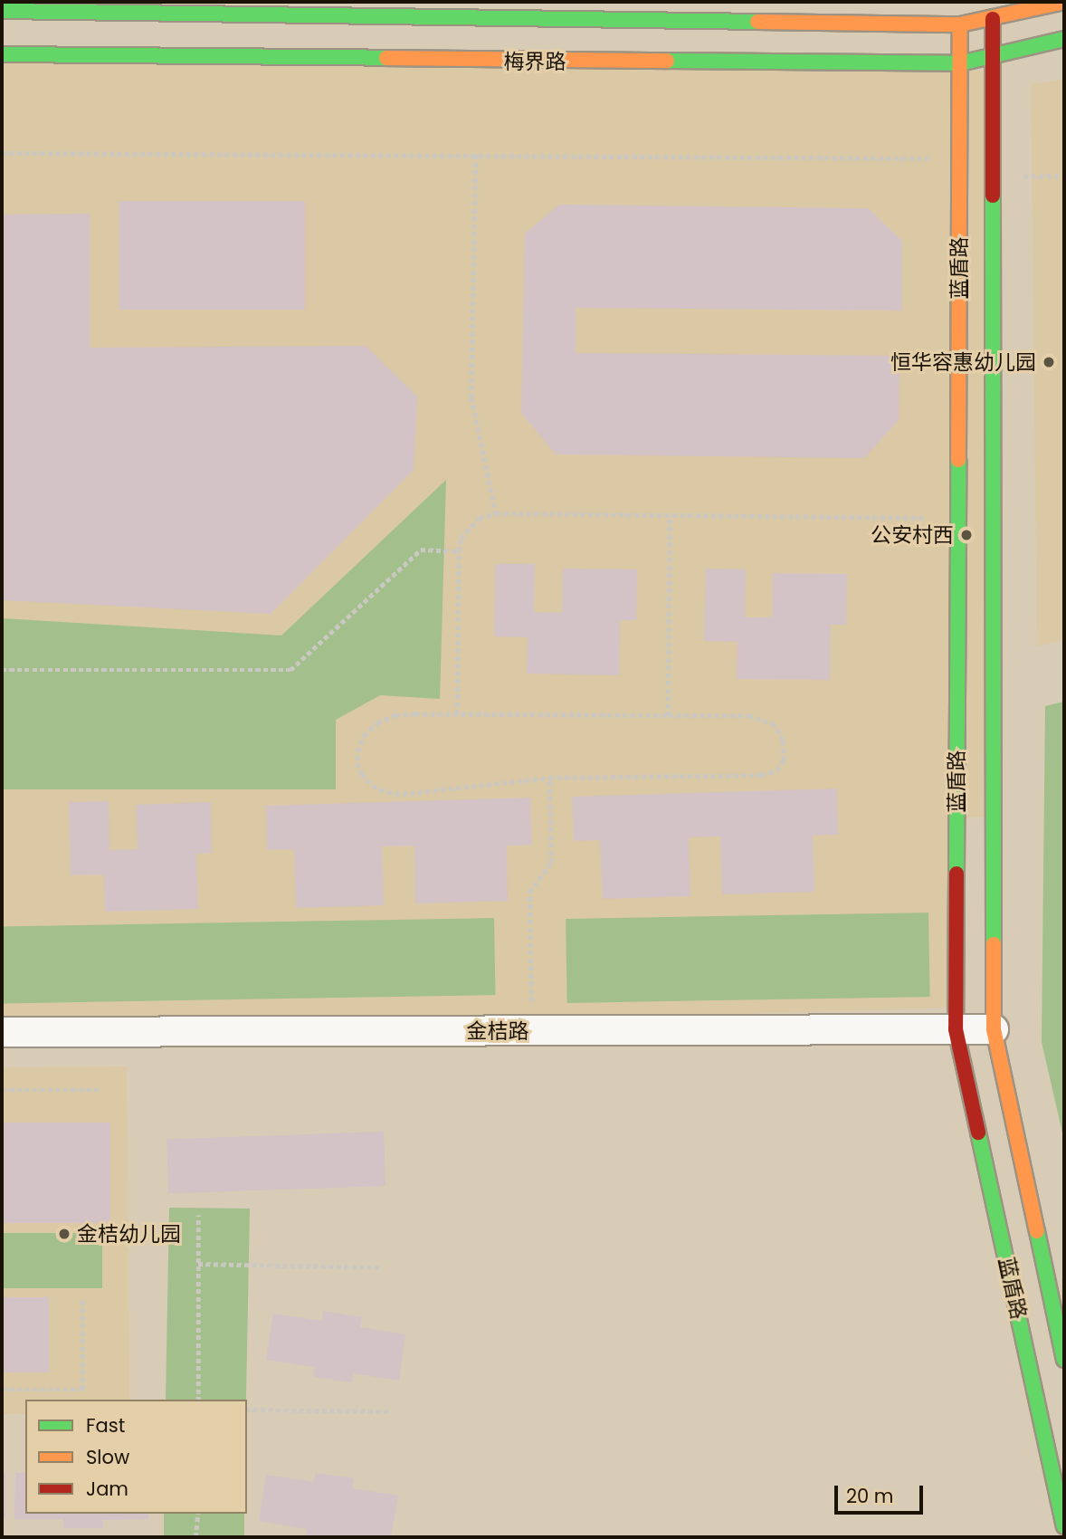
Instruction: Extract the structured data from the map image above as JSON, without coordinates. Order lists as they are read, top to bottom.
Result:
{
  "streets": {
    "street": ["梅界路", "蓝盾路", "金桔路"]
  },
  "crossings": [
    ["梅界路", "蓝盾路"],
    ["蓝盾路", "金桔路"]
  ],
  "places": ["恒华容惠幼儿园", "公安村西", "金桔幼儿园"],
  "legend": ["Fast", "Slow", "Jam"],
  "scale_bar": "20 m"
}
